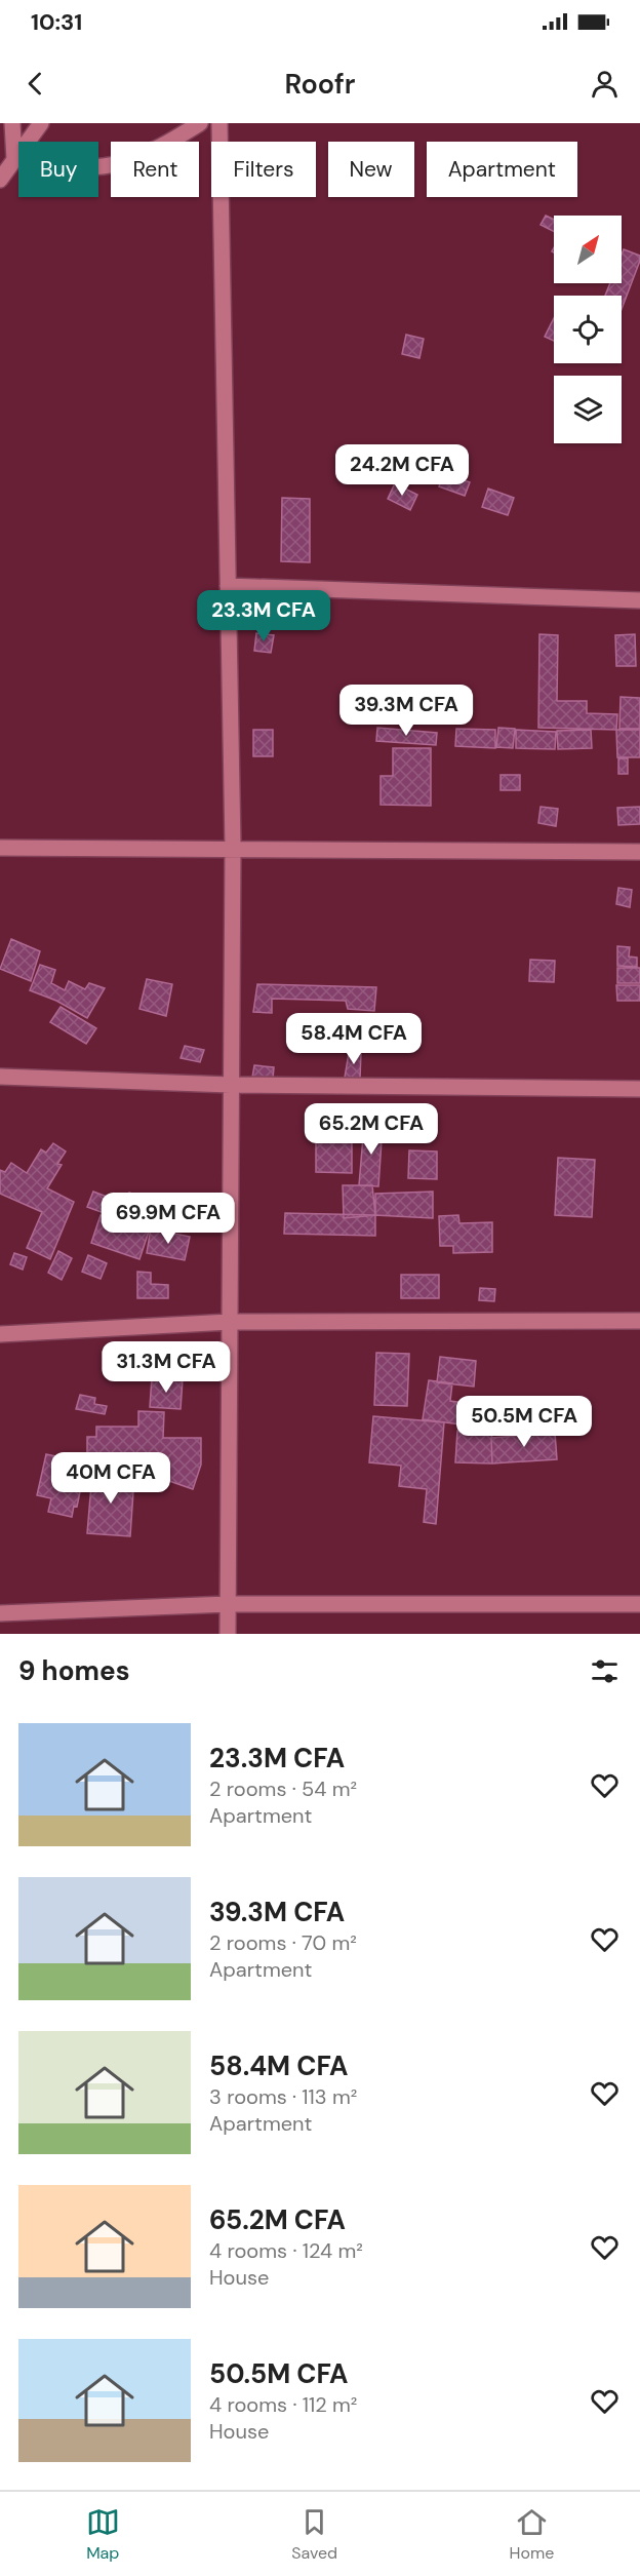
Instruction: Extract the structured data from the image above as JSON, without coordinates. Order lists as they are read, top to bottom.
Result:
{
  "north": "top right",
  "page": {
    "status": "10:31",
    "header": "Roofr",
    "chip": [
      "Buy",
      "Rent",
      "Filters",
      "New",
      "Apartment"
    ],
    "price": [
      "24.2M CFA",
      "23.3M CFA",
      "39.3M CFA",
      "58.4M CFA",
      "65.2M CFA",
      "69.9M CFA",
      "31.3M CFA",
      "50.5M CFA",
      "40M CFA"
    ],
    "heading": "9 homes",
    "list": [
      {
        "name": "23.3M CFA",
        "note": "2 rooms · 54 m² · Apartment"
      },
      {
        "name": "39.3M CFA",
        "note": "2 rooms · 70 m² · Apartment"
      },
      {
        "name": "58.4M CFA",
        "note": "3 rooms · 113 m² · Apartment"
      },
      {
        "name": "65.2M CFA",
        "note": "4 rooms · 124 m² · House"
      },
      {
        "name": "50.5M CFA",
        "note": "4 rooms · 112 m² · House"
      }
    ],
    "tabs": ["Map", "Saved", "Home"]
  }
}
